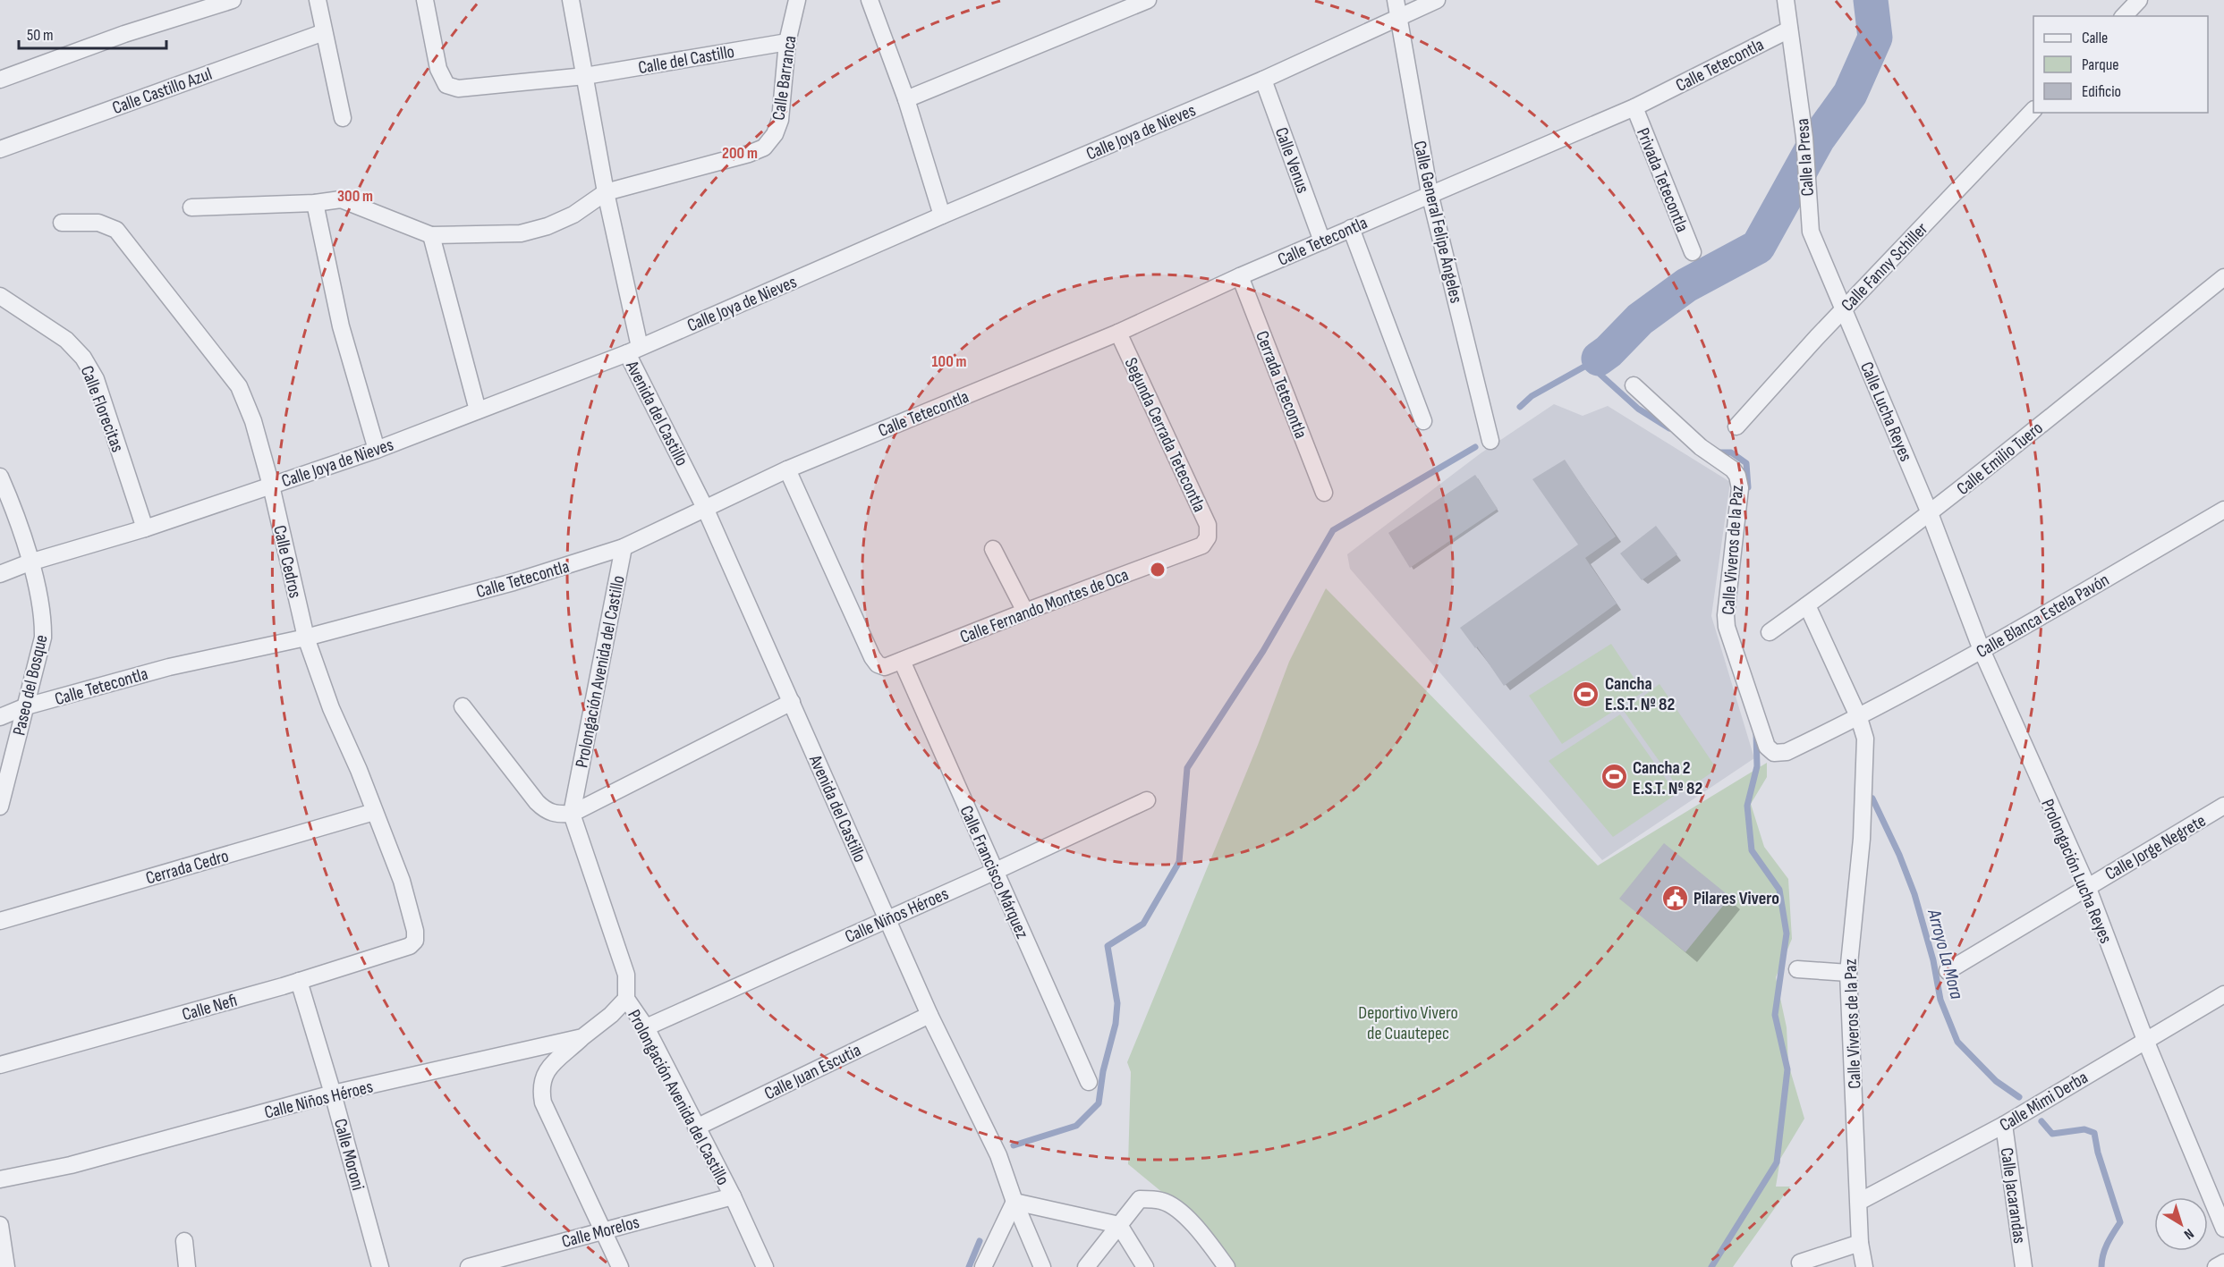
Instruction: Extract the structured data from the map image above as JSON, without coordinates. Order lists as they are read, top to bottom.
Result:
{
  "streets": {
    "street": [
      "Calle del Castillo",
      "Calle Tetecontla",
      "Calle Barranca",
      "Calle Castillo Azul",
      "Calle Joya de Nieves",
      "Calle la Presa",
      "Calle Venus",
      "Privada Tetecontla",
      "Calle General Felipe Ángeles",
      "Calle Fanny Schiller",
      "Cerrada Tetecontla",
      "Calle Florecitas",
      "Calle Lucha Reyes",
      "Avenida del Castillo",
      "Segunda Cerrada Tetecontla",
      "Calle Emilio Tuero",
      "Calle Viveros de la Paz",
      "Calle Cedros",
      "Calle Fernando Montes de Oca",
      "Calle Blanca Estela Pavón",
      "Prolongación Avenida del Castillo",
      "Paseo del Bosque",
      "Calle Jorge Negrete",
      "Cerrada Cedro",
      "Prolongación Lucha Reyes",
      "Calle Francisco Márquez",
      "Calle Niños Héroes",
      "Calle Nefi",
      "Calle Juan Escutia",
      "Calle Mimi Derba",
      "Calle Moroni",
      "Calle Jacarandas",
      "Calle Morelos"
    ]
  },
  "crossings": [
    ["Calle del Castillo", "Calle Barranca"],
    ["Calle del Castillo", "Avenida del Castillo"],
    ["Calle Tetecontla", "Calle la Presa"],
    ["Calle Tetecontla", "Calle Venus"],
    ["Calle Tetecontla", "Privada Tetecontla"],
    ["Calle Tetecontla", "Calle General Felipe Ángeles"],
    ["Calle Tetecontla", "Cerrada Tetecontla"],
    ["Calle Tetecontla", "Avenida del Castillo"],
    ["Calle Tetecontla", "Segunda Cerrada Tetecontla"],
    ["Calle Tetecontla", "Calle Cedros"],
    ["Calle Tetecontla", "Calle Fernando Montes de Oca"],
    ["Calle Tetecontla", "Prolongación Avenida del Castillo"],
    ["Calle Tetecontla", "Paseo del Bosque"],
    ["Calle Barranca", "Avenida del Castillo"],
    ["Calle Joya de Nieves", "Calle Venus"],
    ["Calle Joya de Nieves", "Calle General Felipe Ángeles"],
    ["Calle Joya de Nieves", "Calle Florecitas"],
    ["Calle Joya de Nieves", "Avenida del Castillo"],
    ["Calle Joya de Nieves", "Calle Cedros"],
    ["Calle Joya de Nieves", "Paseo del Bosque"],
    ["Calle la Presa", "Calle Fanny Schiller"],
    ["Calle la Presa", "Calle Lucha Reyes"],
    ["Calle Fanny Schiller", "Calle Lucha Reyes"],
    ["Calle Lucha Reyes", "Calle Emilio Tuero"],
    ["Calle Lucha Reyes", "Prolongación Lucha Reyes"],
    ["Avenida del Castillo", "Calle Niños Héroes"],
    ["Avenida del Castillo", "Calle Juan Escutia"],
    ["Segunda Cerrada Tetecontla", "Calle Fernando Montes de Oca"],
    ["Calle Emilio Tuero", "Calle Viveros de la Paz"],
    ["Calle Emilio Tuero", "Prolongación Lucha Reyes"],
    ["Calle Viveros de la Paz", "Calle Blanca Estela Pavón"],
    ["Calle Viveros de la Paz", "Calle Mimi Derba"],
    ["Calle Cedros", "Cerrada Cedro"],
    ["Calle Cedros", "Calle Nefi"],
    ["Calle Fernando Montes de Oca", "Calle Francisco Márquez"],
    ["Calle Blanca Estela Pavón", "Prolongación Lucha Reyes"],
    ["Prolongación Avenida del Castillo", "Calle Niños Héroes"],
    ["Prolongación Avenida del Castillo", "Calle Juan Escutia"],
    ["Prolongación Avenida del Castillo", "Calle Morelos"],
    ["Calle Jorge Negrete", "Prolongación Lucha Reyes"],
    ["Prolongación Lucha Reyes", "Calle Mimi Derba"],
    ["Calle Francisco Márquez", "Calle Niños Héroes"],
    ["Calle Niños Héroes", "Calle Moroni"],
    ["Calle Nefi", "Calle Moroni"],
    ["Calle Mimi Derba", "Calle Jacarandas"]
  ],
  "water": ["Arroyo La Mora"],
  "parks": ["Deportivo Vivero de Cuautepec"],
  "places": {
    "sports": ["Cancha E.S.T. Nº 82", "Cancha 2 E.S.T. Nº 82"],
    "public building": ["Pilares Vivero"]
  },
  "legend": ["Calle", "Parque", "Edificio"],
  "scale_bar": "50 m",
  "north": "bottom right",
  "rings": ["200 m", "300 m", "100 m"]
}
